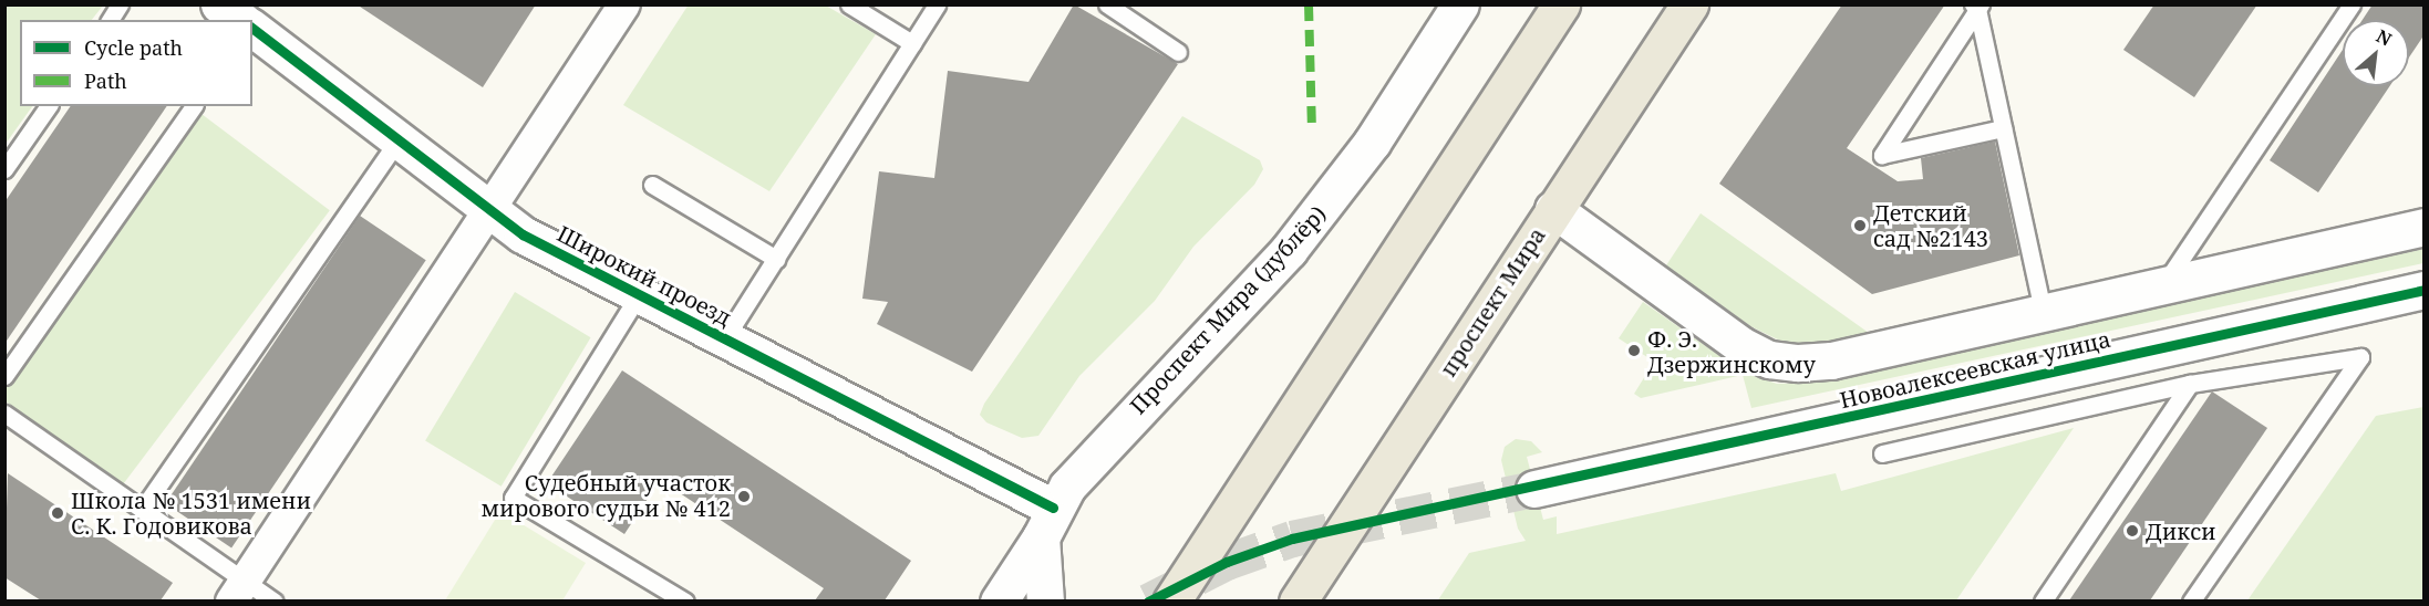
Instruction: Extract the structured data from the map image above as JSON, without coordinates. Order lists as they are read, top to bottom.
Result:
{
  "streets": {
    "main road": ["проспект Мира"],
    "street": ["Широкий проезд", "Проспект Мира (дублёр)", "Новоалексеевская улица"]
  },
  "crossings": [
    ["Широкий проезд", "Проспект Мира (дублёр)"]
  ],
  "places": [
    "Детский сад №2143",
    "Ф. Э. Дзержинскому",
    "Судебный участок мирового судьи № 412",
    "Школа № 1531 имени С. К. Годовикова",
    "Дикси"
  ],
  "legend": ["Cycle path", "Path"],
  "north": "top right"
}
